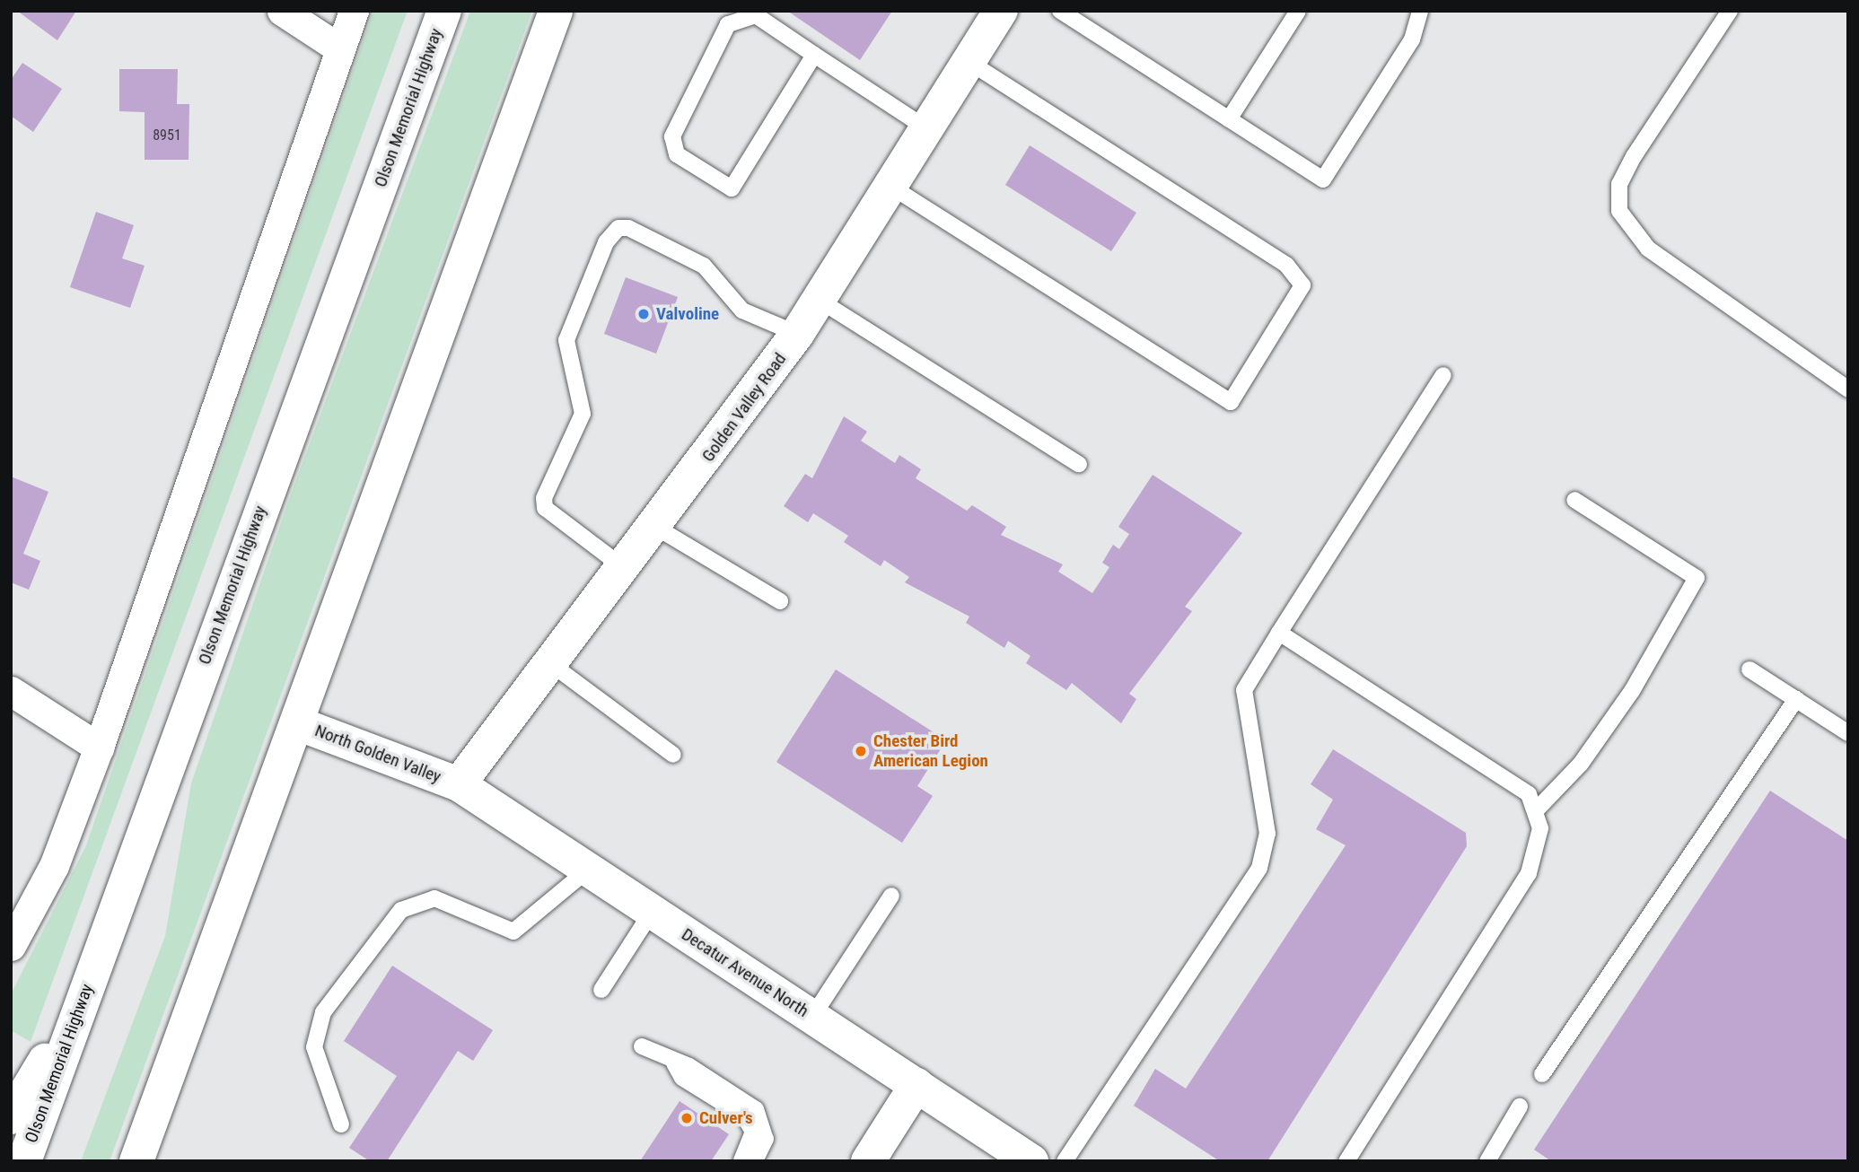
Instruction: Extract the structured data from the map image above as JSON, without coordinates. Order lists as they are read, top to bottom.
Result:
{
  "streets": {
    "main road": [
      "Olson Memorial Highway",
      "Golden Valley Road",
      "North Golden Valley",
      "Decatur Avenue North"
    ]
  },
  "crossings": [
    ["Golden Valley Road", "North Golden Valley"],
    ["Golden Valley Road", "Decatur Avenue North"],
    ["North Golden Valley", "Decatur Avenue North"]
  ],
  "places": ["Valvoline", "Chester Bird American Legion", "Culver's"],
  "house_numbers": ["8951"]
}
